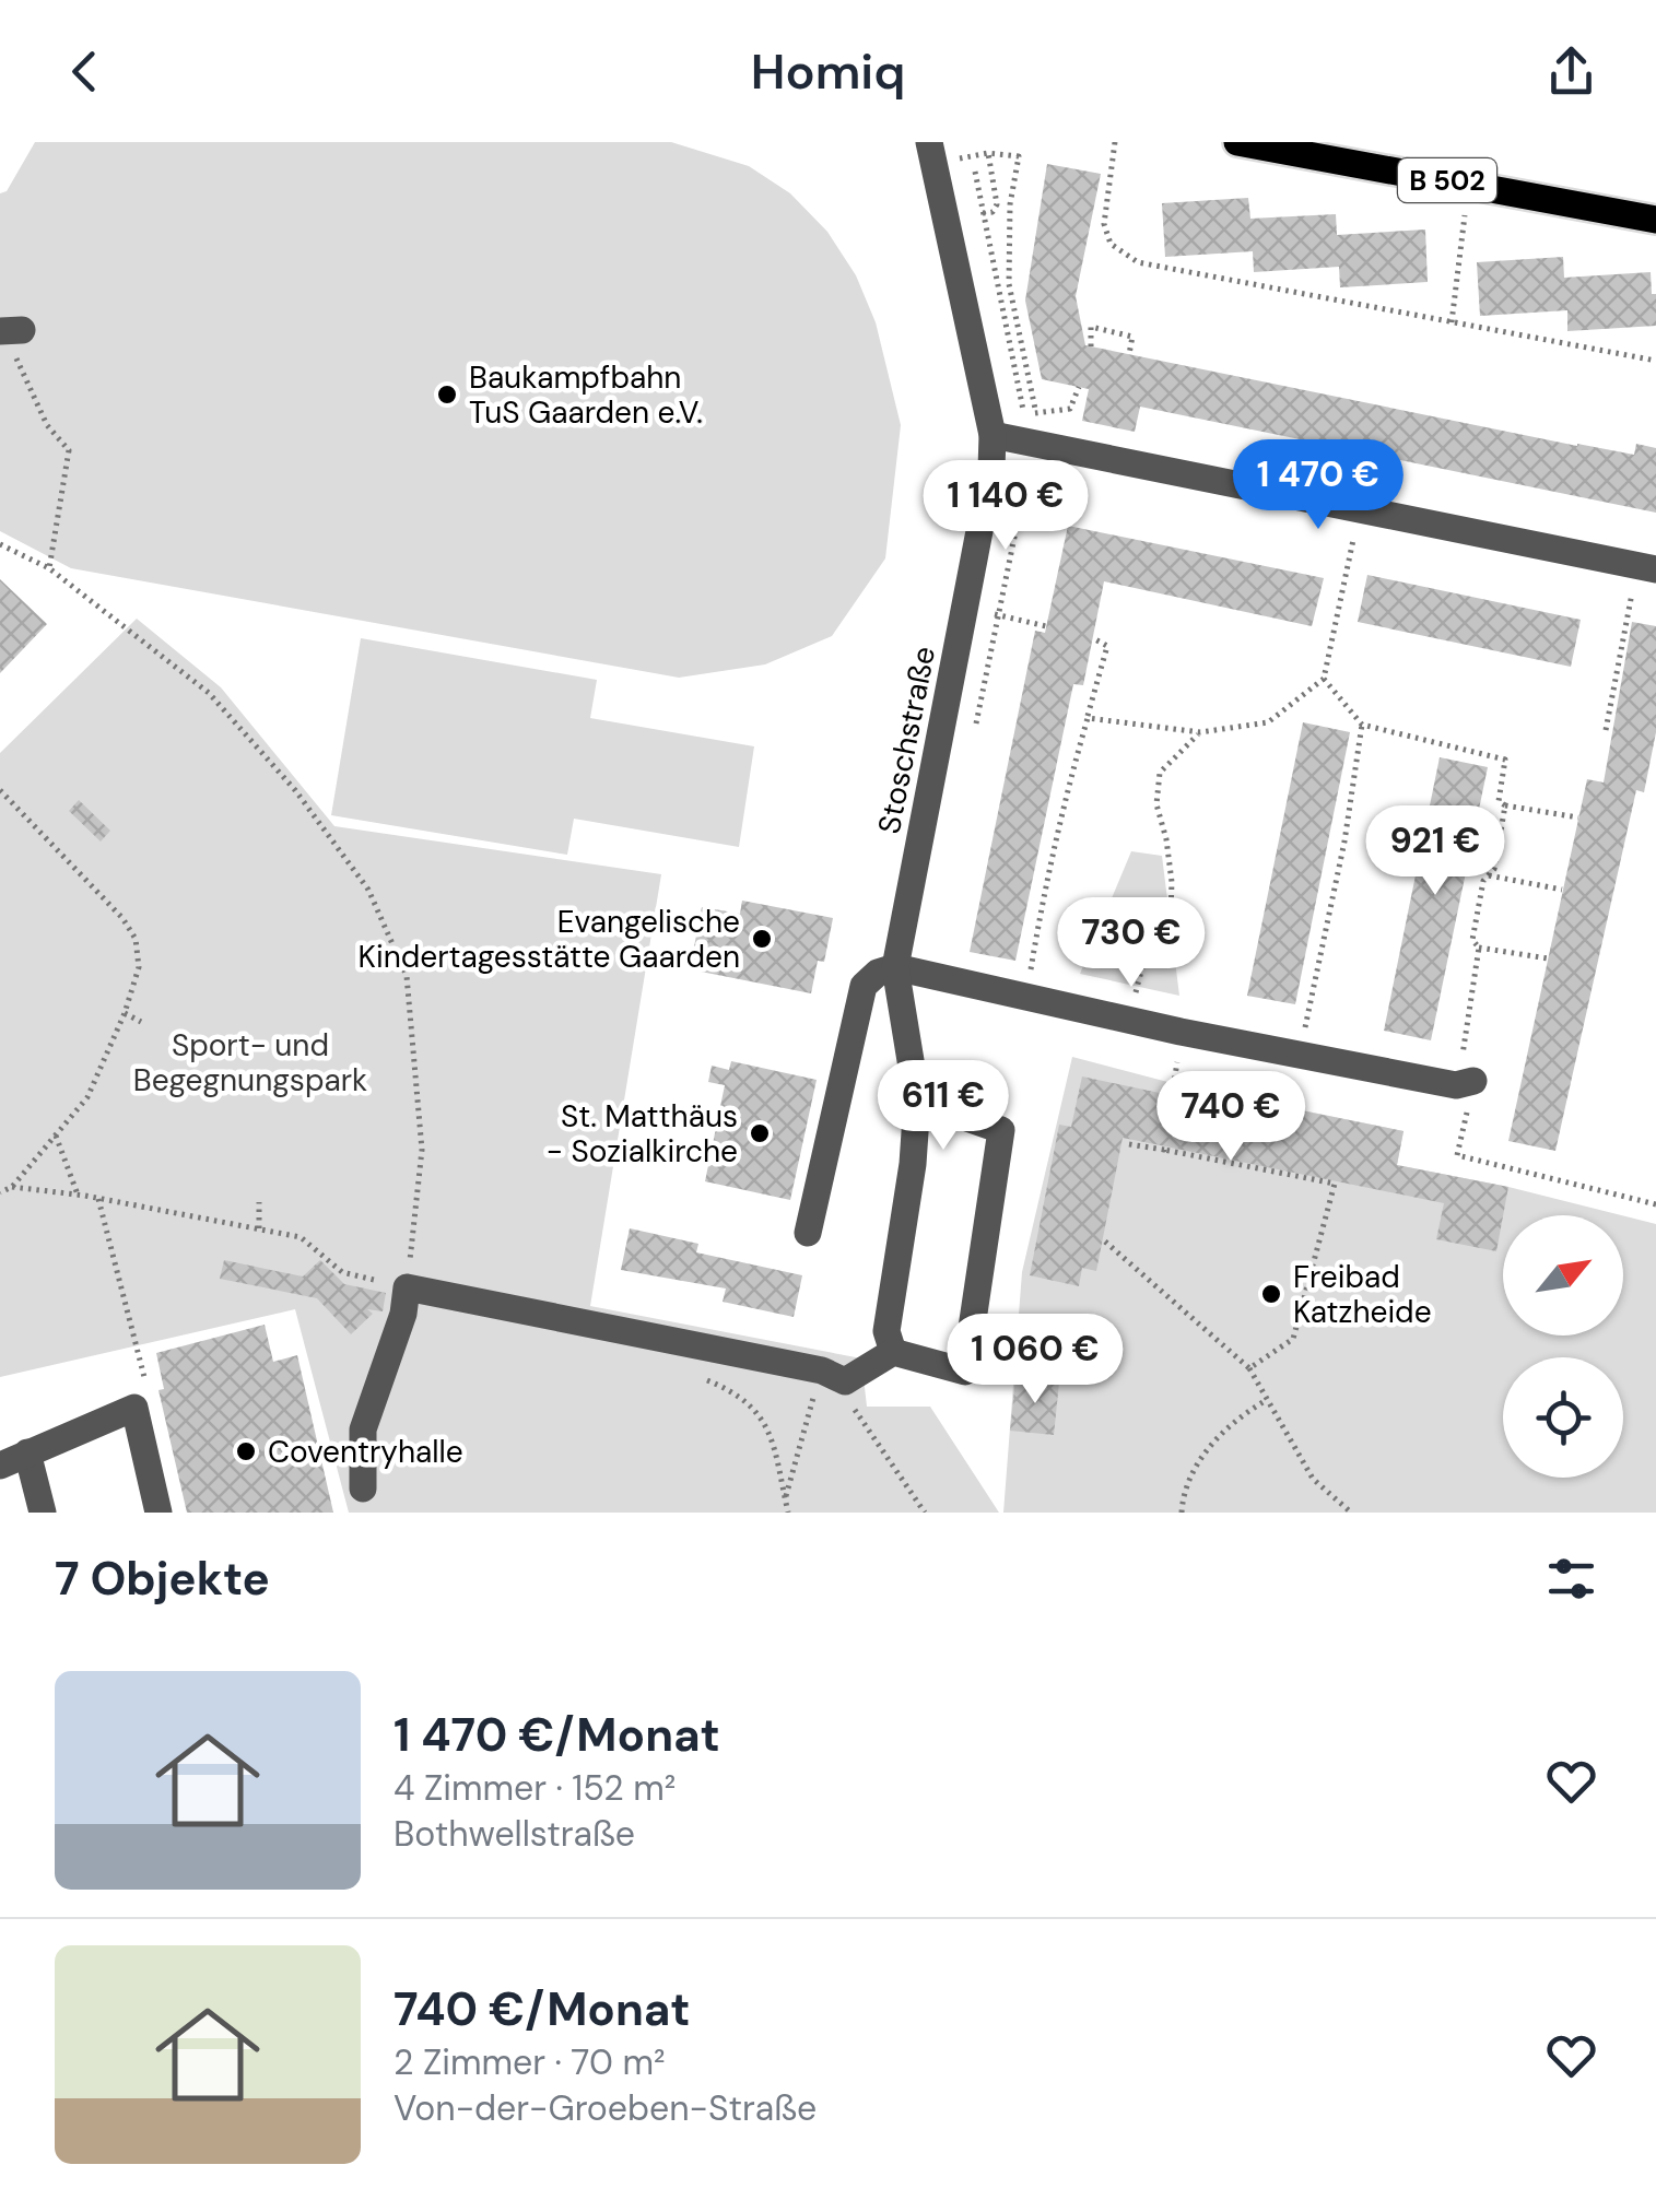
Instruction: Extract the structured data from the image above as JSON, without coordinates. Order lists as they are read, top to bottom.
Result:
{
  "streets": {
    "main road": ["B 502"],
    "street": ["Stoschstraße"]
  },
  "parks": ["Sport- und Begegnungspark"],
  "places": [
    "Baukampfbahn TuS Gaarden e.V.",
    "Evangelische Kindertagesstätte Gaarden",
    "St. Matthäus - Sozialkirche",
    "Freibad Katzheide",
    "Coventryhalle"
  ],
  "north": "top right",
  "page": {
    "header": "Homiq",
    "price": [
      "1 470 €",
      "1 140 €",
      "921 €",
      "730 €",
      "611 €",
      "740 €",
      "1 060 €"
    ],
    "heading": "7 Objekte",
    "list": [
      {
        "name": "1 470 €/Monat",
        "note": "4 Zimmer · 152 m² · Bothwellstraße"
      },
      {
        "name": "740 €/Monat",
        "note": "2 Zimmer · 70 m² · Von-der-Groeben-Straße"
      }
    ]
  }
}
